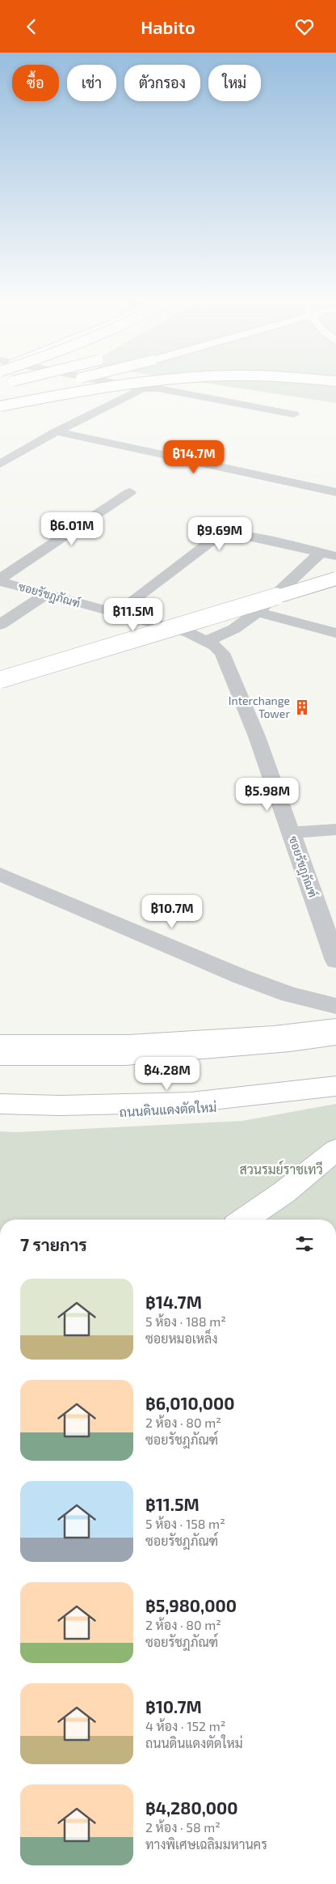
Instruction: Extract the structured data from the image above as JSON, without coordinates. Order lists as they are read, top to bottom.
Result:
{
  "streets": {
    "main road": ["ถนนดินแดงตัดใหม่"],
    "street": ["ซอยรัชฎภัณฑ์"]
  },
  "parks": ["สวนรมย์ราชเทวี"],
  "places": {
    "building": ["Interchange Tower"]
  },
  "page": {
    "header": "Habito",
    "chip": [
      "ซื้อ",
      "เช่า",
      "ตัวกรอง",
      "ใหม่"
    ],
    "price": [
      "฿14.7M",
      "฿6.01M",
      "฿9.69M",
      "฿11.5M",
      "฿5.98M",
      "฿10.7M",
      "฿4.28M"
    ],
    "heading": "7 รายการ",
    "list": [
      {
        "name": "฿14.7M",
        "note": "5 ห้อง · 188 m² · ซอยหมอเหล็ง"
      },
      {
        "name": "฿6,010,000",
        "note": "2 ห้อง · 80 m² · ซอยรัชฎภัณฑ์"
      },
      {
        "name": "฿11.5M",
        "note": "5 ห้อง · 158 m² · ซอยรัชฎภัณฑ์"
      },
      {
        "name": "฿5,980,000",
        "note": "2 ห้อง · 80 m² · ซอยรัชฎภัณฑ์"
      },
      {
        "name": "฿10.7M",
        "note": "4 ห้อง · 152 m² · ถนนดินแดงตัดใหม่"
      },
      {
        "name": "฿4,280,000",
        "note": "2 ห้อง · 58 m² · ทางพิเศษเฉลิมมหานคร"
      }
    ]
  }
}
